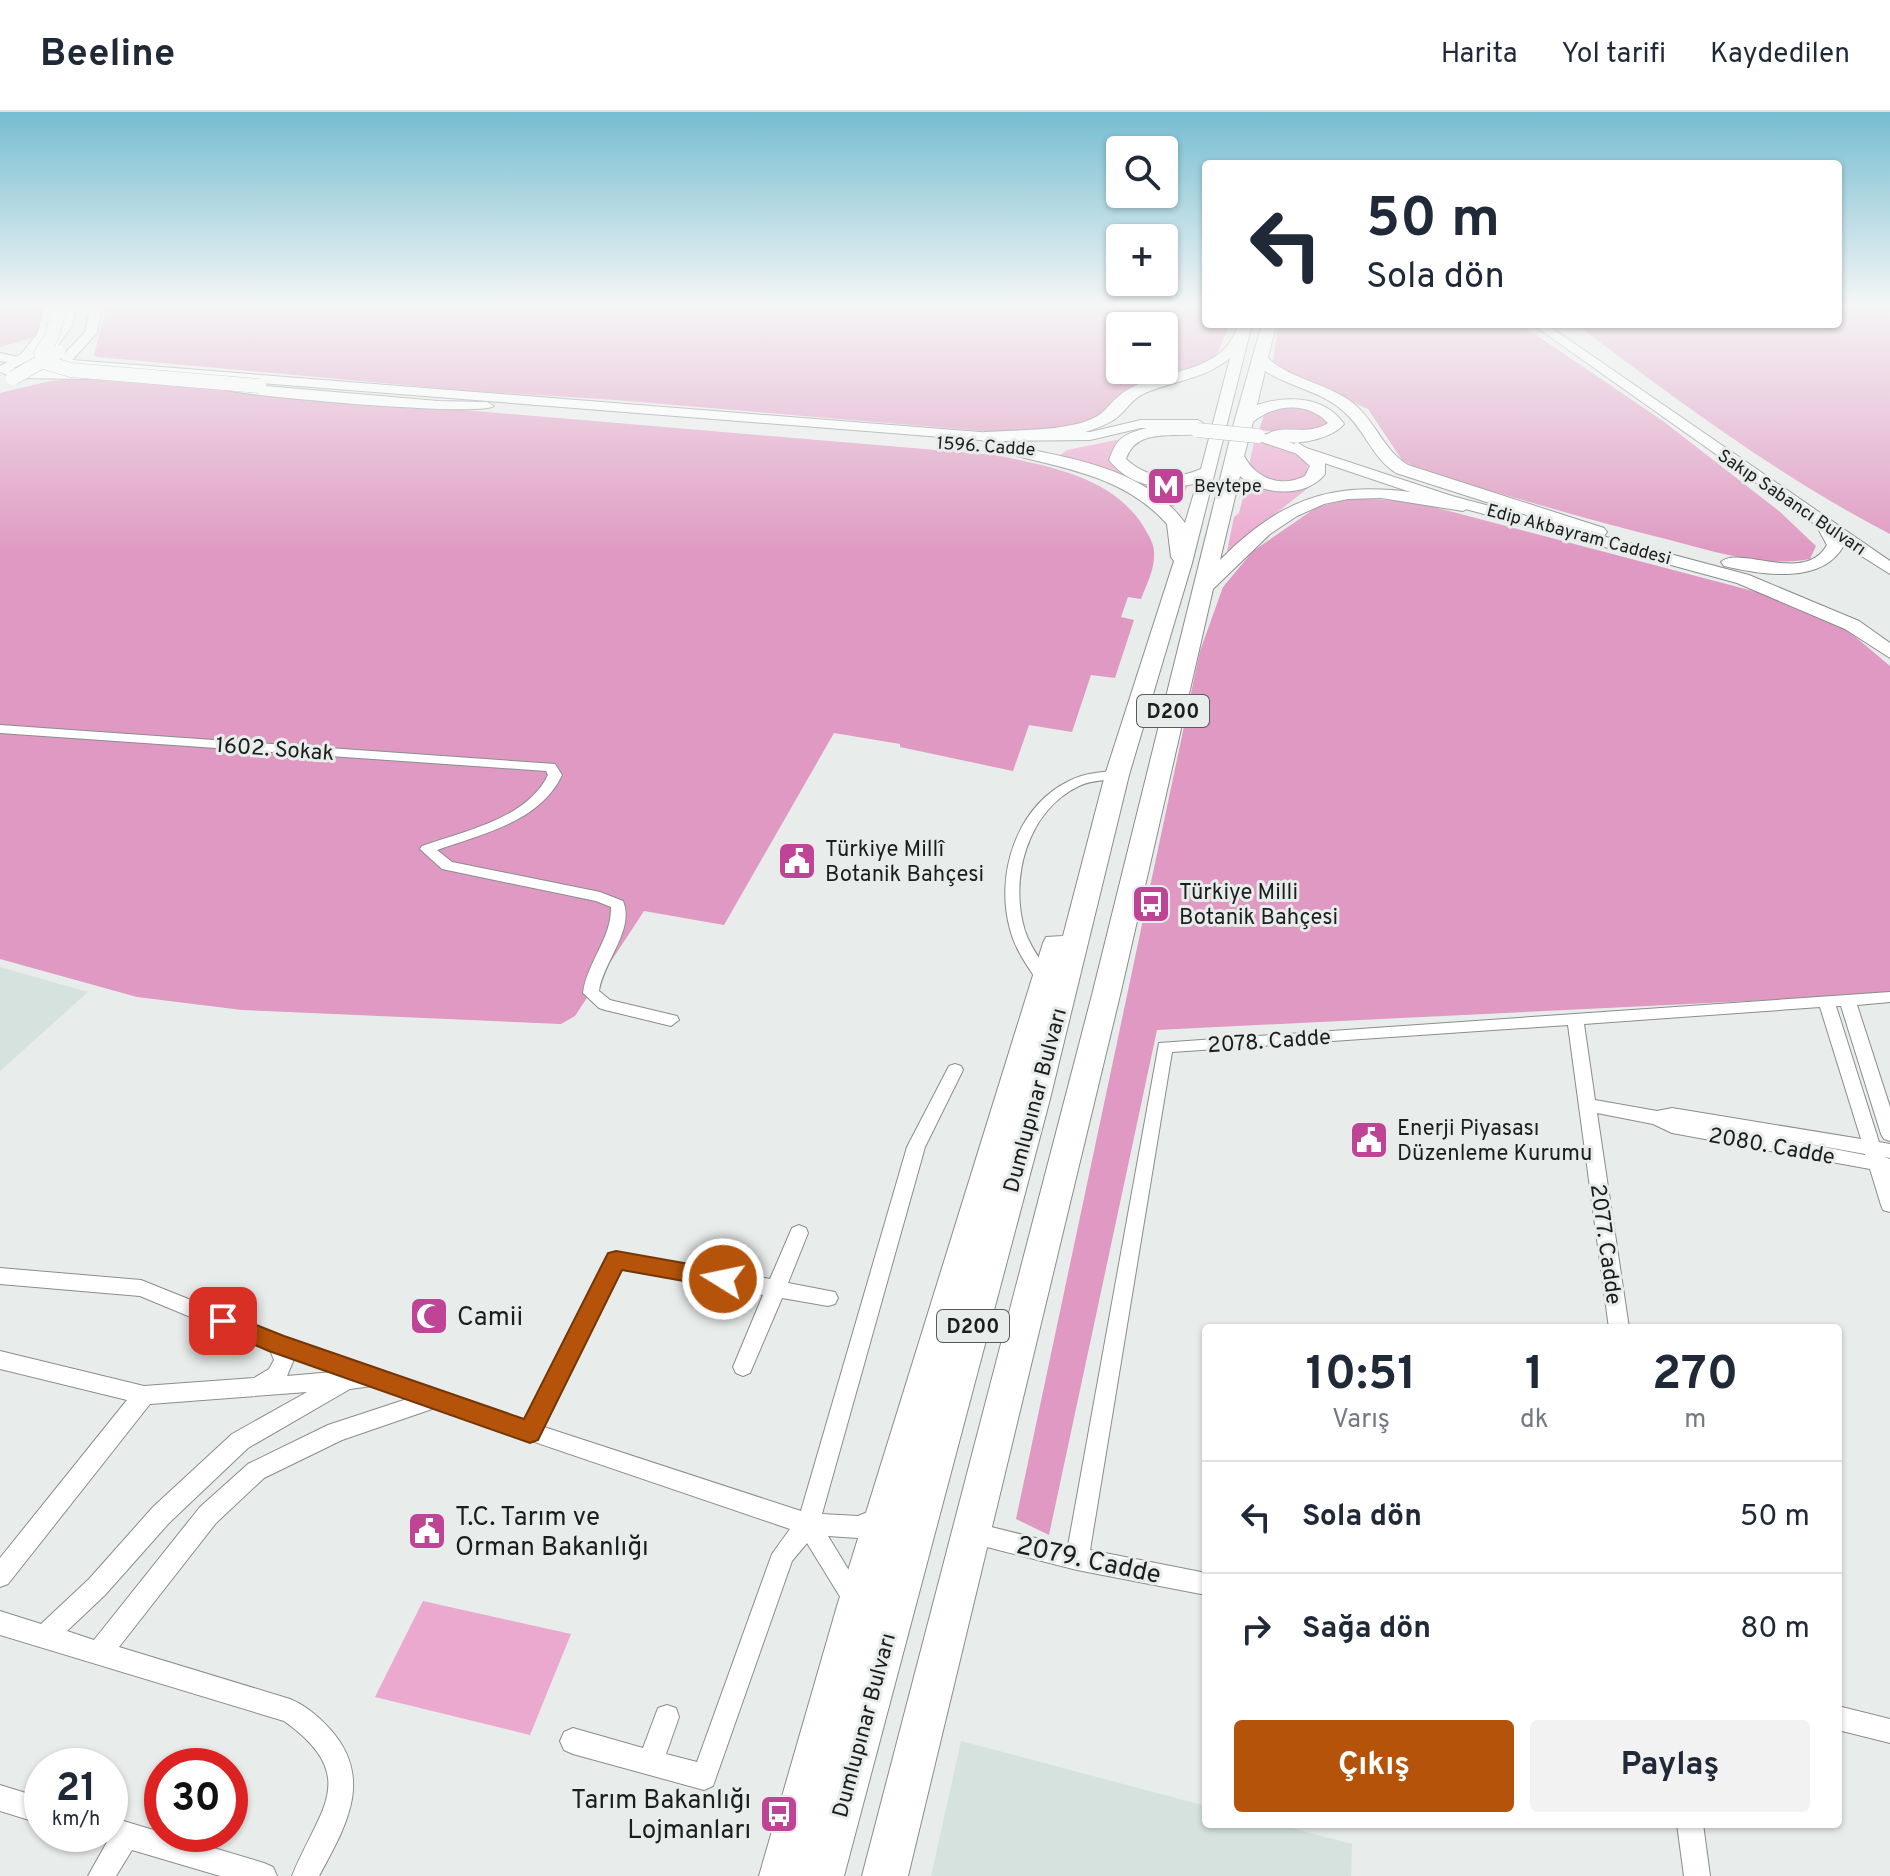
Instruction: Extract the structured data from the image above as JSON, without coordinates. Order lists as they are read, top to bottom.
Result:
{
  "streets": {
    "highway": ["D200", "Dumlupınar Bulvarı"],
    "main road": ["1596. Cadde", "Sakıp Sabancı Bulvarı", "Edip Akbayram Caddesi"],
    "street": [
      "1602. Sokak",
      "2078. Cadde",
      "2080. Cadde",
      "2077. Cadde",
      "2079. Cadde"
    ]
  },
  "crossings": [
    ["2078. Cadde", "2077. Cadde"],
    ["2078. Cadde", "2079. Cadde"],
    ["Dumlupınar Bulvarı", "2079. Cadde"],
    ["2080. Cadde", "2077. Cadde"]
  ],
  "places": {
    "metro station": ["Beytepe"],
    "public building": ["Türkiye Millî Botanik Bahçesi", "Enerji Piyasası Düzenleme Kurumu", "T.C. Tarım ve Orman Bakanlığı"],
    "bus stop": ["Türkiye Milli Botanik Bahçesi", "Tarım Bakanlığı Lojmanları"],
    "mosque": ["Camii"]
  },
  "page": {
    "header": "Beeline",
    "nav": ["Harita", "Yol tarifi", "Kaydedilen"],
    "map_buttons": ["+", "−"],
    "turn": ["50 m", "Sola dön"],
    "eta": [
      "10:51",
      "Varış",
      "1",
      "dk",
      "270",
      "m"
    ],
    "list": [
      {
        "name": "Sola dön",
        "value": "50 m"
      },
      {
        "name": "Sağa dön",
        "value": "80 m"
      }
    ],
    "buttons": ["Çıkış", "Paylaş"],
    "speed": "21 km/h",
    "limit": "30"
  }
}
